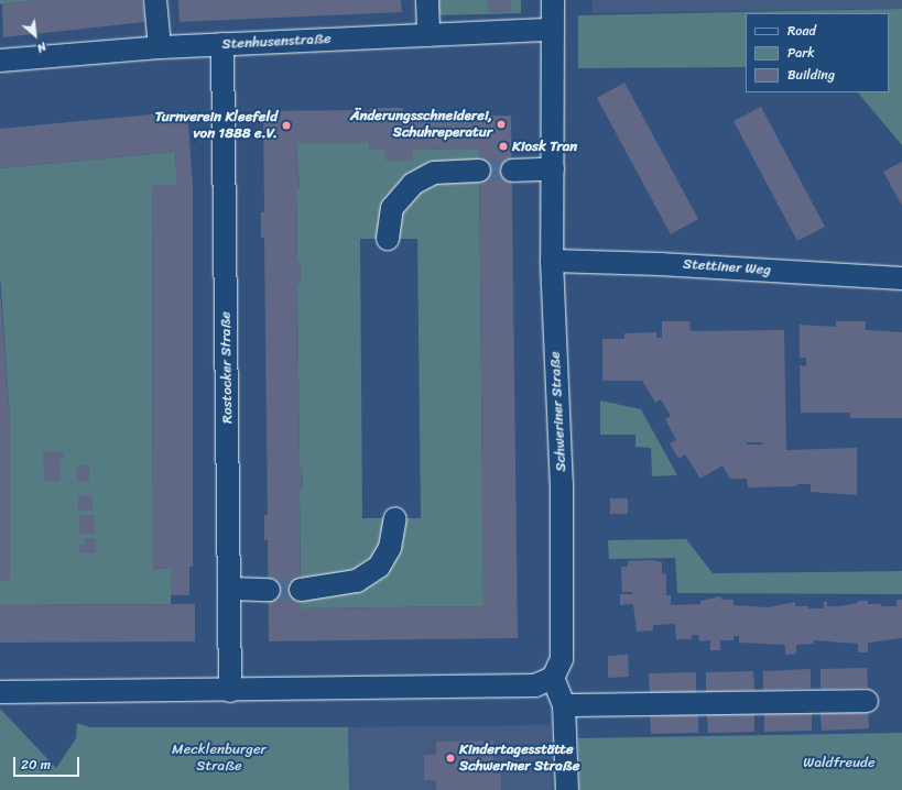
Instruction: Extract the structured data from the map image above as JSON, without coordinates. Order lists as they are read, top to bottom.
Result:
{
  "streets": {
    "street": [
      "Stenhusenstraße",
      "Stettiner Weg",
      "Rostocker Straße",
      "Schweriner Straße"
    ]
  },
  "crossings": [
    ["Stenhusenstraße", "Rostocker Straße"],
    ["Stenhusenstraße", "Schweriner Straße"],
    ["Stettiner Weg", "Schweriner Straße"]
  ],
  "parks": ["Mecklenburger Straße", "Waldfreude"],
  "places": [
    "Änderungsschneiderei, Schuhreperatur",
    "Turnverein Kleefeld von 1888 e.V.",
    "Kiosk Tran",
    "Kindertagesstätte Schweriner Straße"
  ],
  "legend": ["Road", "Park", "Building"],
  "scale_bar": "20 m",
  "north": "bottom right"
}
